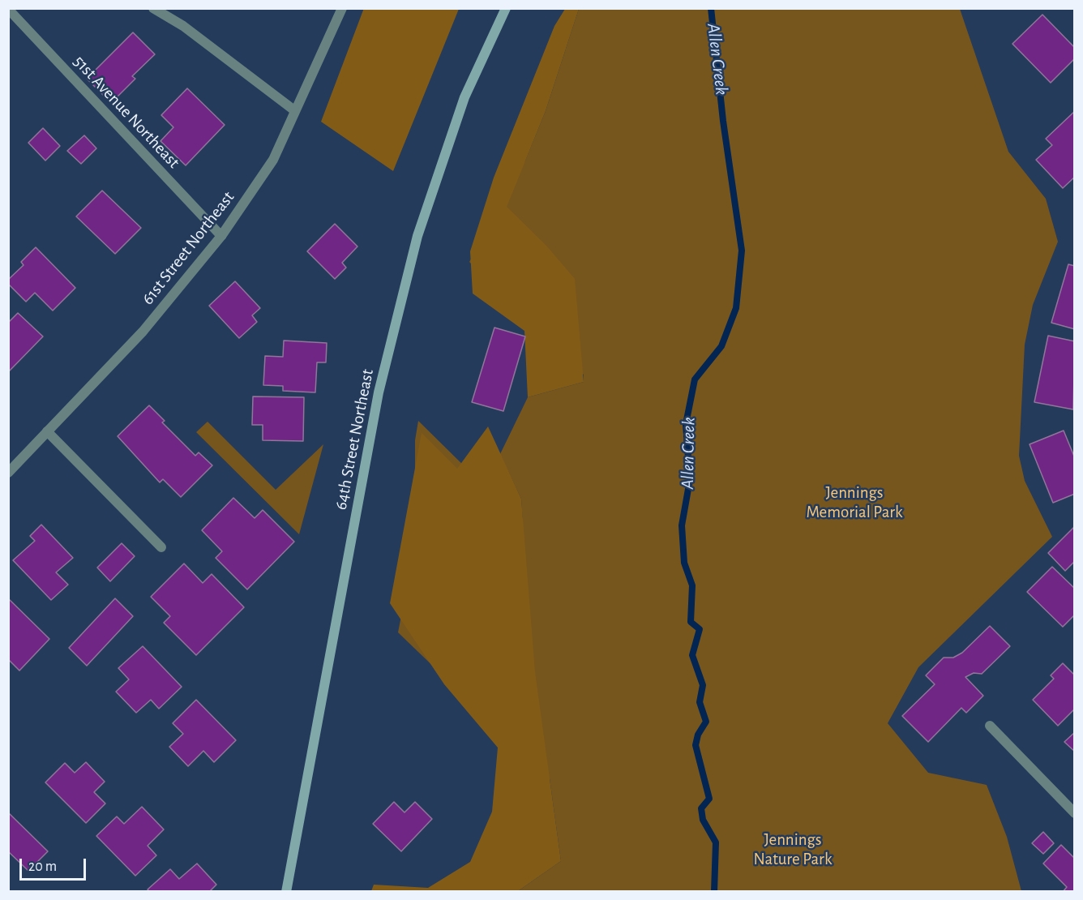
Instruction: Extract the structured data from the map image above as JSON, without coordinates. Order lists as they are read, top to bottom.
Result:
{
  "streets": {
    "main road": ["64th Street Northeast"],
    "street": ["51st Avenue Northeast", "61st Street Northeast"]
  },
  "crossings": [
    ["51st Avenue Northeast", "61st Street Northeast"]
  ],
  "water": ["Allen Creek"],
  "parks": ["Jennings Memorial Park", "Jennings Nature Park"],
  "scale_bar": "20 m"
}
